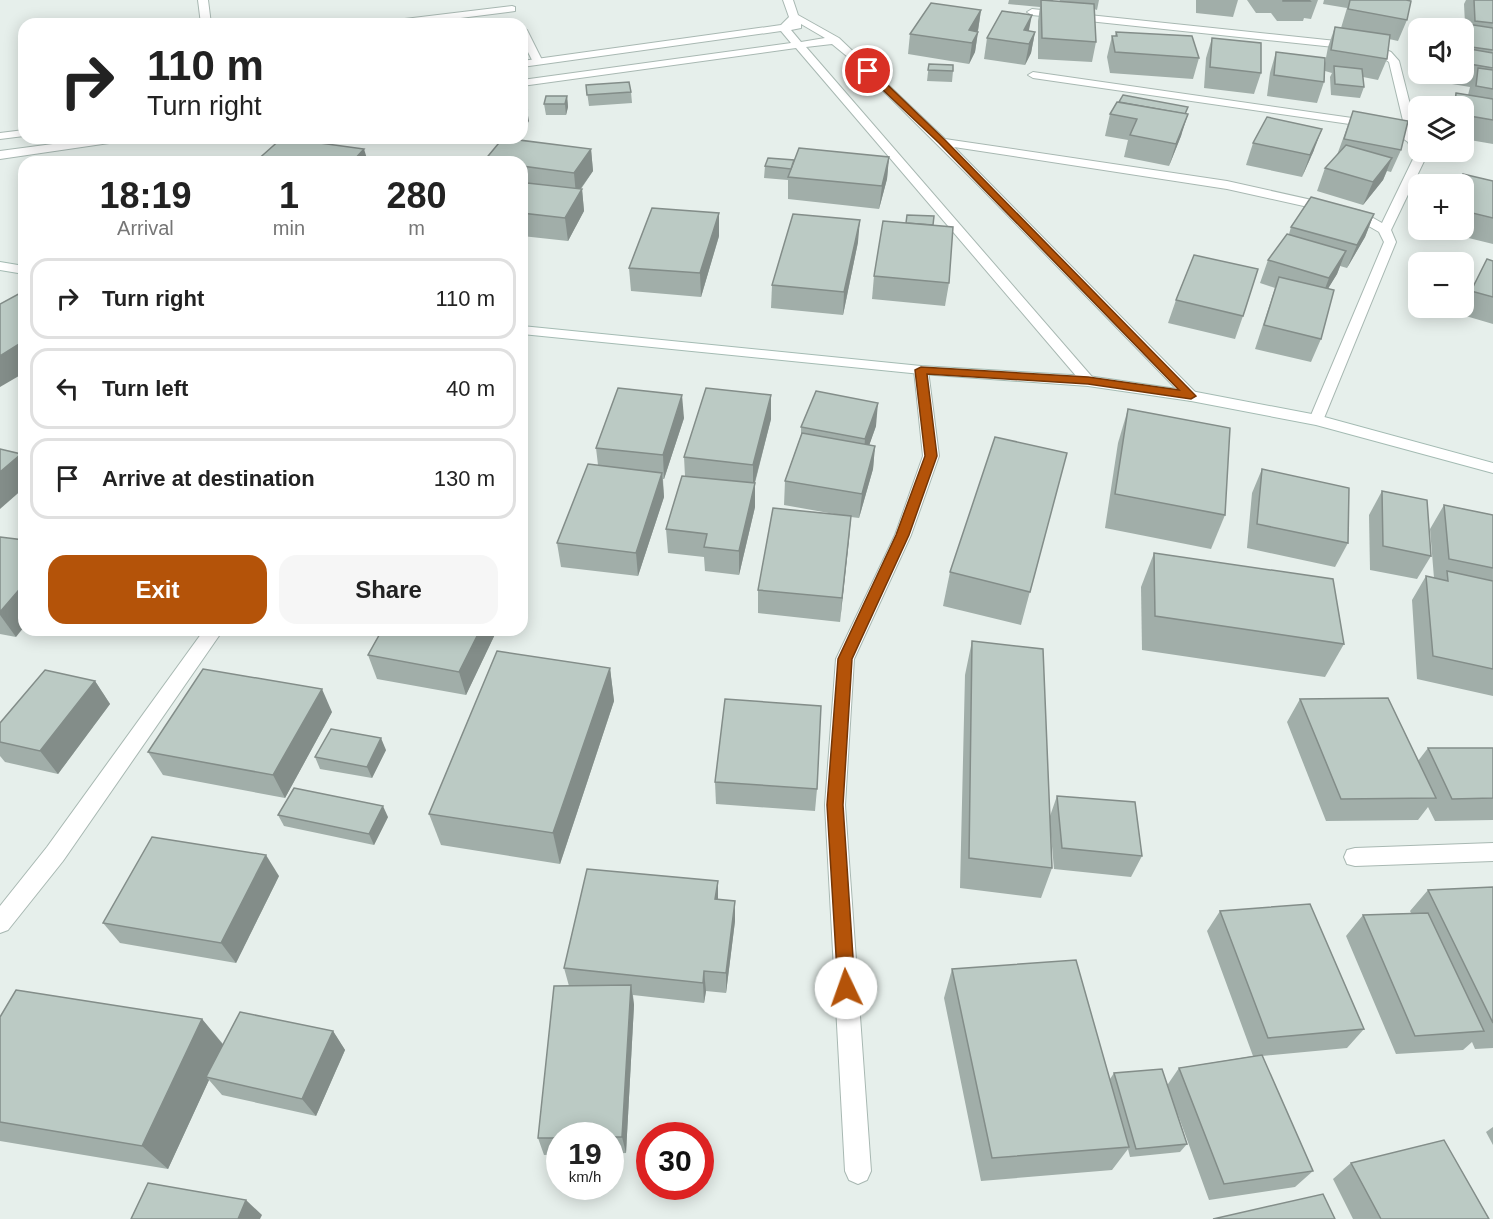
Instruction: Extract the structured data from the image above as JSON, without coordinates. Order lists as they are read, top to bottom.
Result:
{
  "page": {
    "map_buttons": ["+", "−"],
    "turn": ["110 m", "Turn right"],
    "eta": [
      "18:19",
      "Arrival",
      "1",
      "min",
      "280",
      "m"
    ],
    "list": [
      {
        "name": "Turn right",
        "value": "110 m"
      },
      {
        "name": "Turn left",
        "value": "40 m"
      },
      {
        "name": "Arrive at destination",
        "value": "130 m"
      }
    ],
    "buttons": ["Exit", "Share"],
    "speed": "19 km/h",
    "limit": "30"
  }
}
